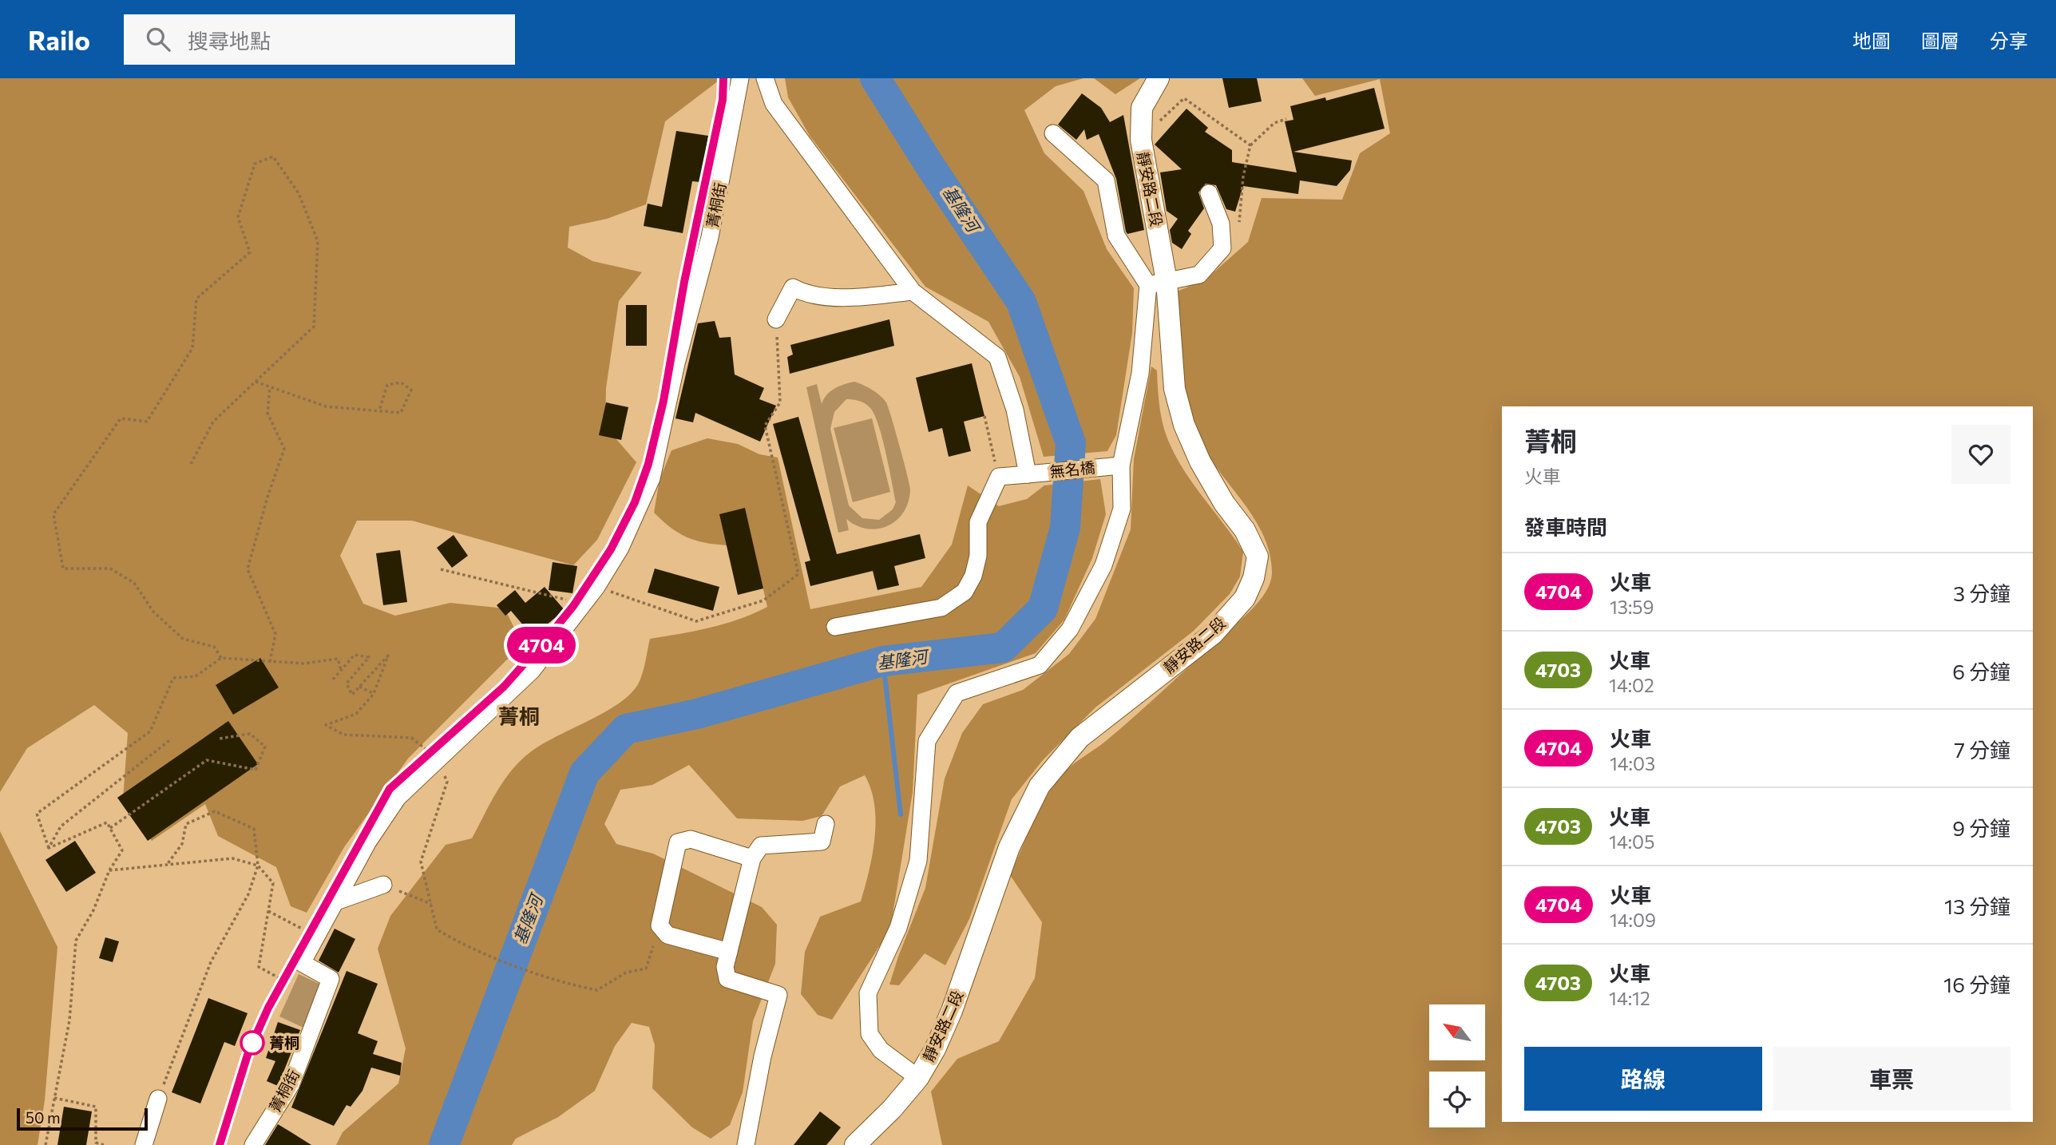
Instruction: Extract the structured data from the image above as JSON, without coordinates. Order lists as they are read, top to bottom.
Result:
{
  "streets": {
    "main road": ["靜安路二段"],
    "street": ["菁桐街", "無名橋"]
  },
  "districts": ["菁桐"],
  "water": ["基隆河"],
  "places": ["菁桐"],
  "scale_bar": "50 m",
  "north": "top left",
  "page": {
    "header": "Railo",
    "search": "搜尋地點",
    "nav": ["地圖", "圖層", "分享"],
    "on_map": "4704",
    "heading": [
      ["菁桐", "火車"],
      "發車時間"
    ],
    "list": [
      {
        "mark": "4704",
        "name": "火車",
        "note": "13:59",
        "value": "3 分鐘"
      },
      {
        "mark": "4703",
        "name": "火車",
        "note": "14:02",
        "value": "6 分鐘"
      },
      {
        "mark": "4704",
        "name": "火車",
        "note": "14:03",
        "value": "7 分鐘"
      },
      {
        "mark": "4703",
        "name": "火車",
        "note": "14:05",
        "value": "9 分鐘"
      },
      {
        "mark": "4704",
        "name": "火車",
        "note": "14:09",
        "value": "13 分鐘"
      },
      {
        "mark": "4703",
        "name": "火車",
        "note": "14:12",
        "value": "16 分鐘"
      }
    ],
    "buttons": ["路線", "車票"],
    "scale": "50 m"
  }
}
